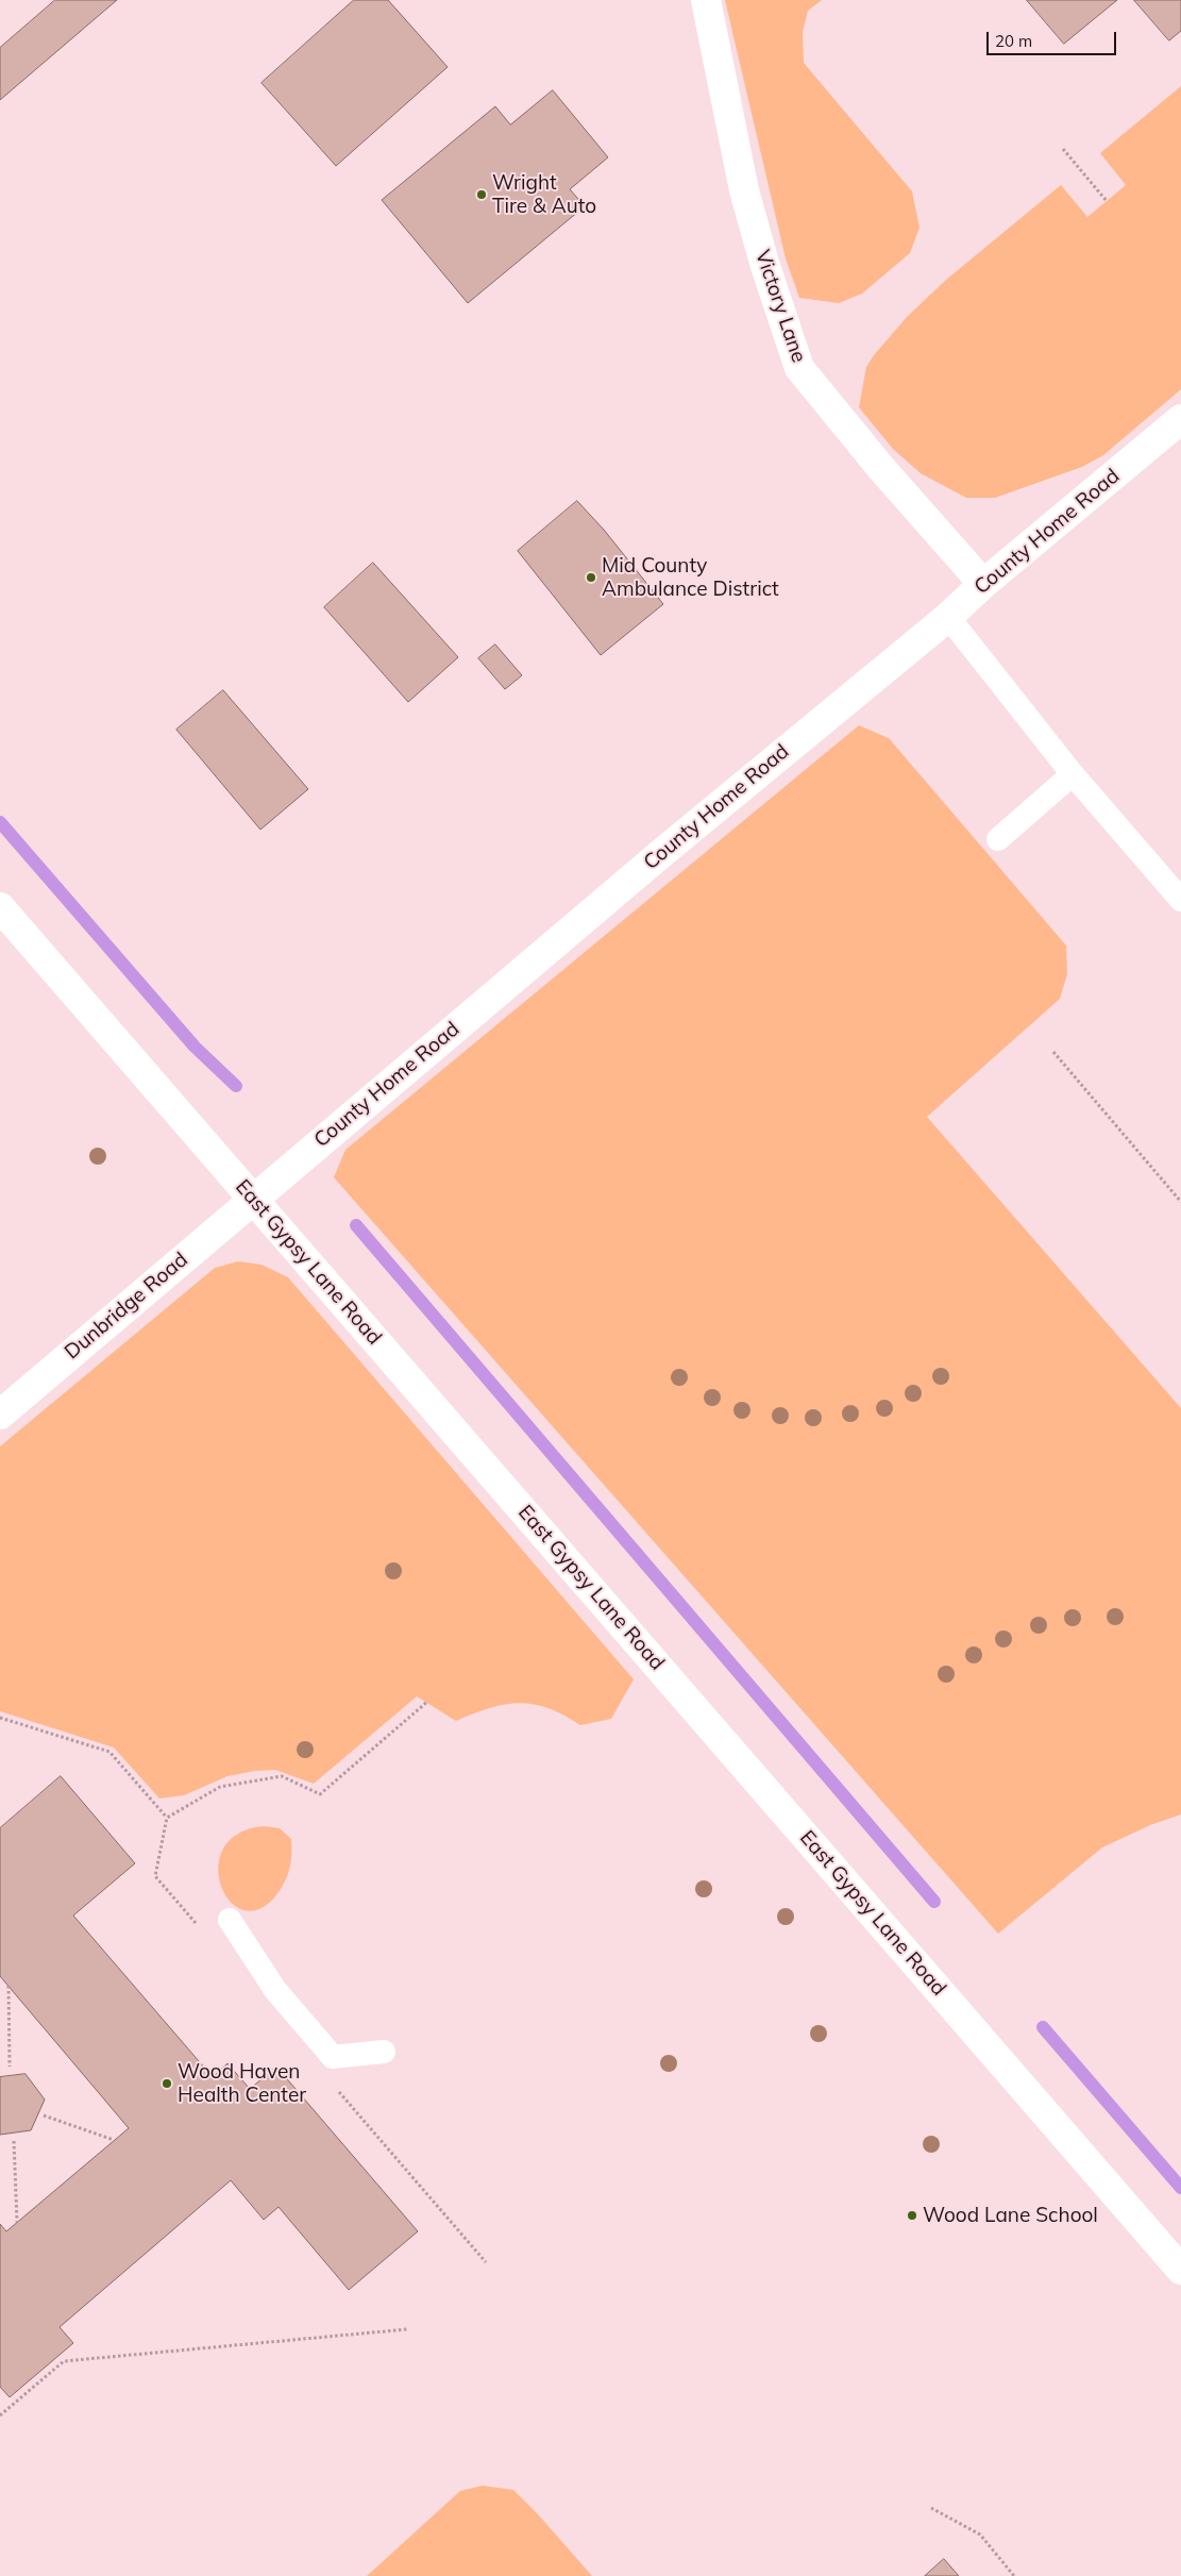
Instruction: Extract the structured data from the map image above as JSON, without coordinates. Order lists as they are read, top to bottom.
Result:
{
  "streets": {
    "street": [
      "Victory Lane",
      "County Home Road",
      "East Gypsy Lane Road",
      "Dunbridge Road"
    ]
  },
  "crossings": [
    ["Victory Lane", "County Home Road"],
    ["County Home Road", "East Gypsy Lane Road"],
    ["County Home Road", "Dunbridge Road"],
    ["East Gypsy Lane Road", "Dunbridge Road"]
  ],
  "places": [
    "Wright Tire & Auto",
    "Mid County Ambulance District",
    "Wood Haven Health Center",
    "Wood Lane School"
  ],
  "scale_bar": "20 m"
}
